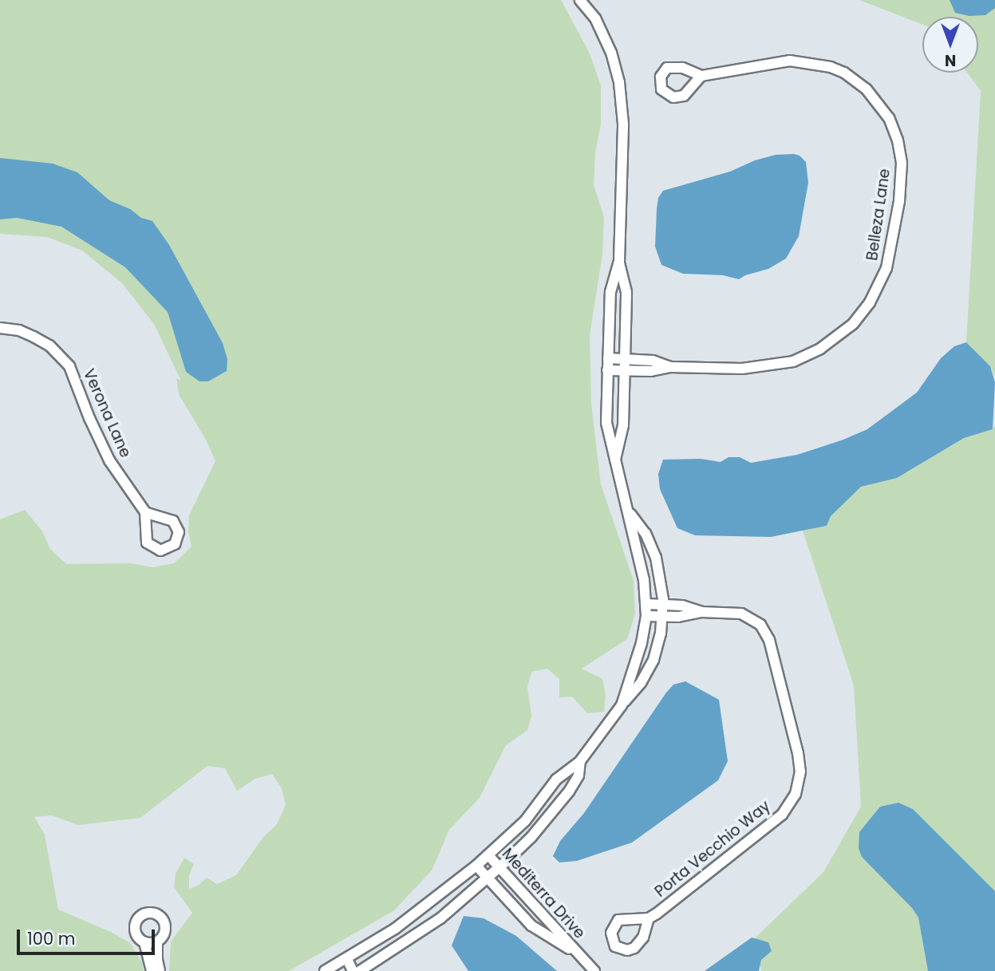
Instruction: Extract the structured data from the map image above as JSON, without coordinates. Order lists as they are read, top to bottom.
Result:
{
  "streets": {
    "street": [
      "Belleza Lane",
      "Verona Lane",
      "Porta Vecchio Way",
      "Mediterra Drive"
    ]
  },
  "scale_bar": "100 m",
  "north": "bottom"
}
